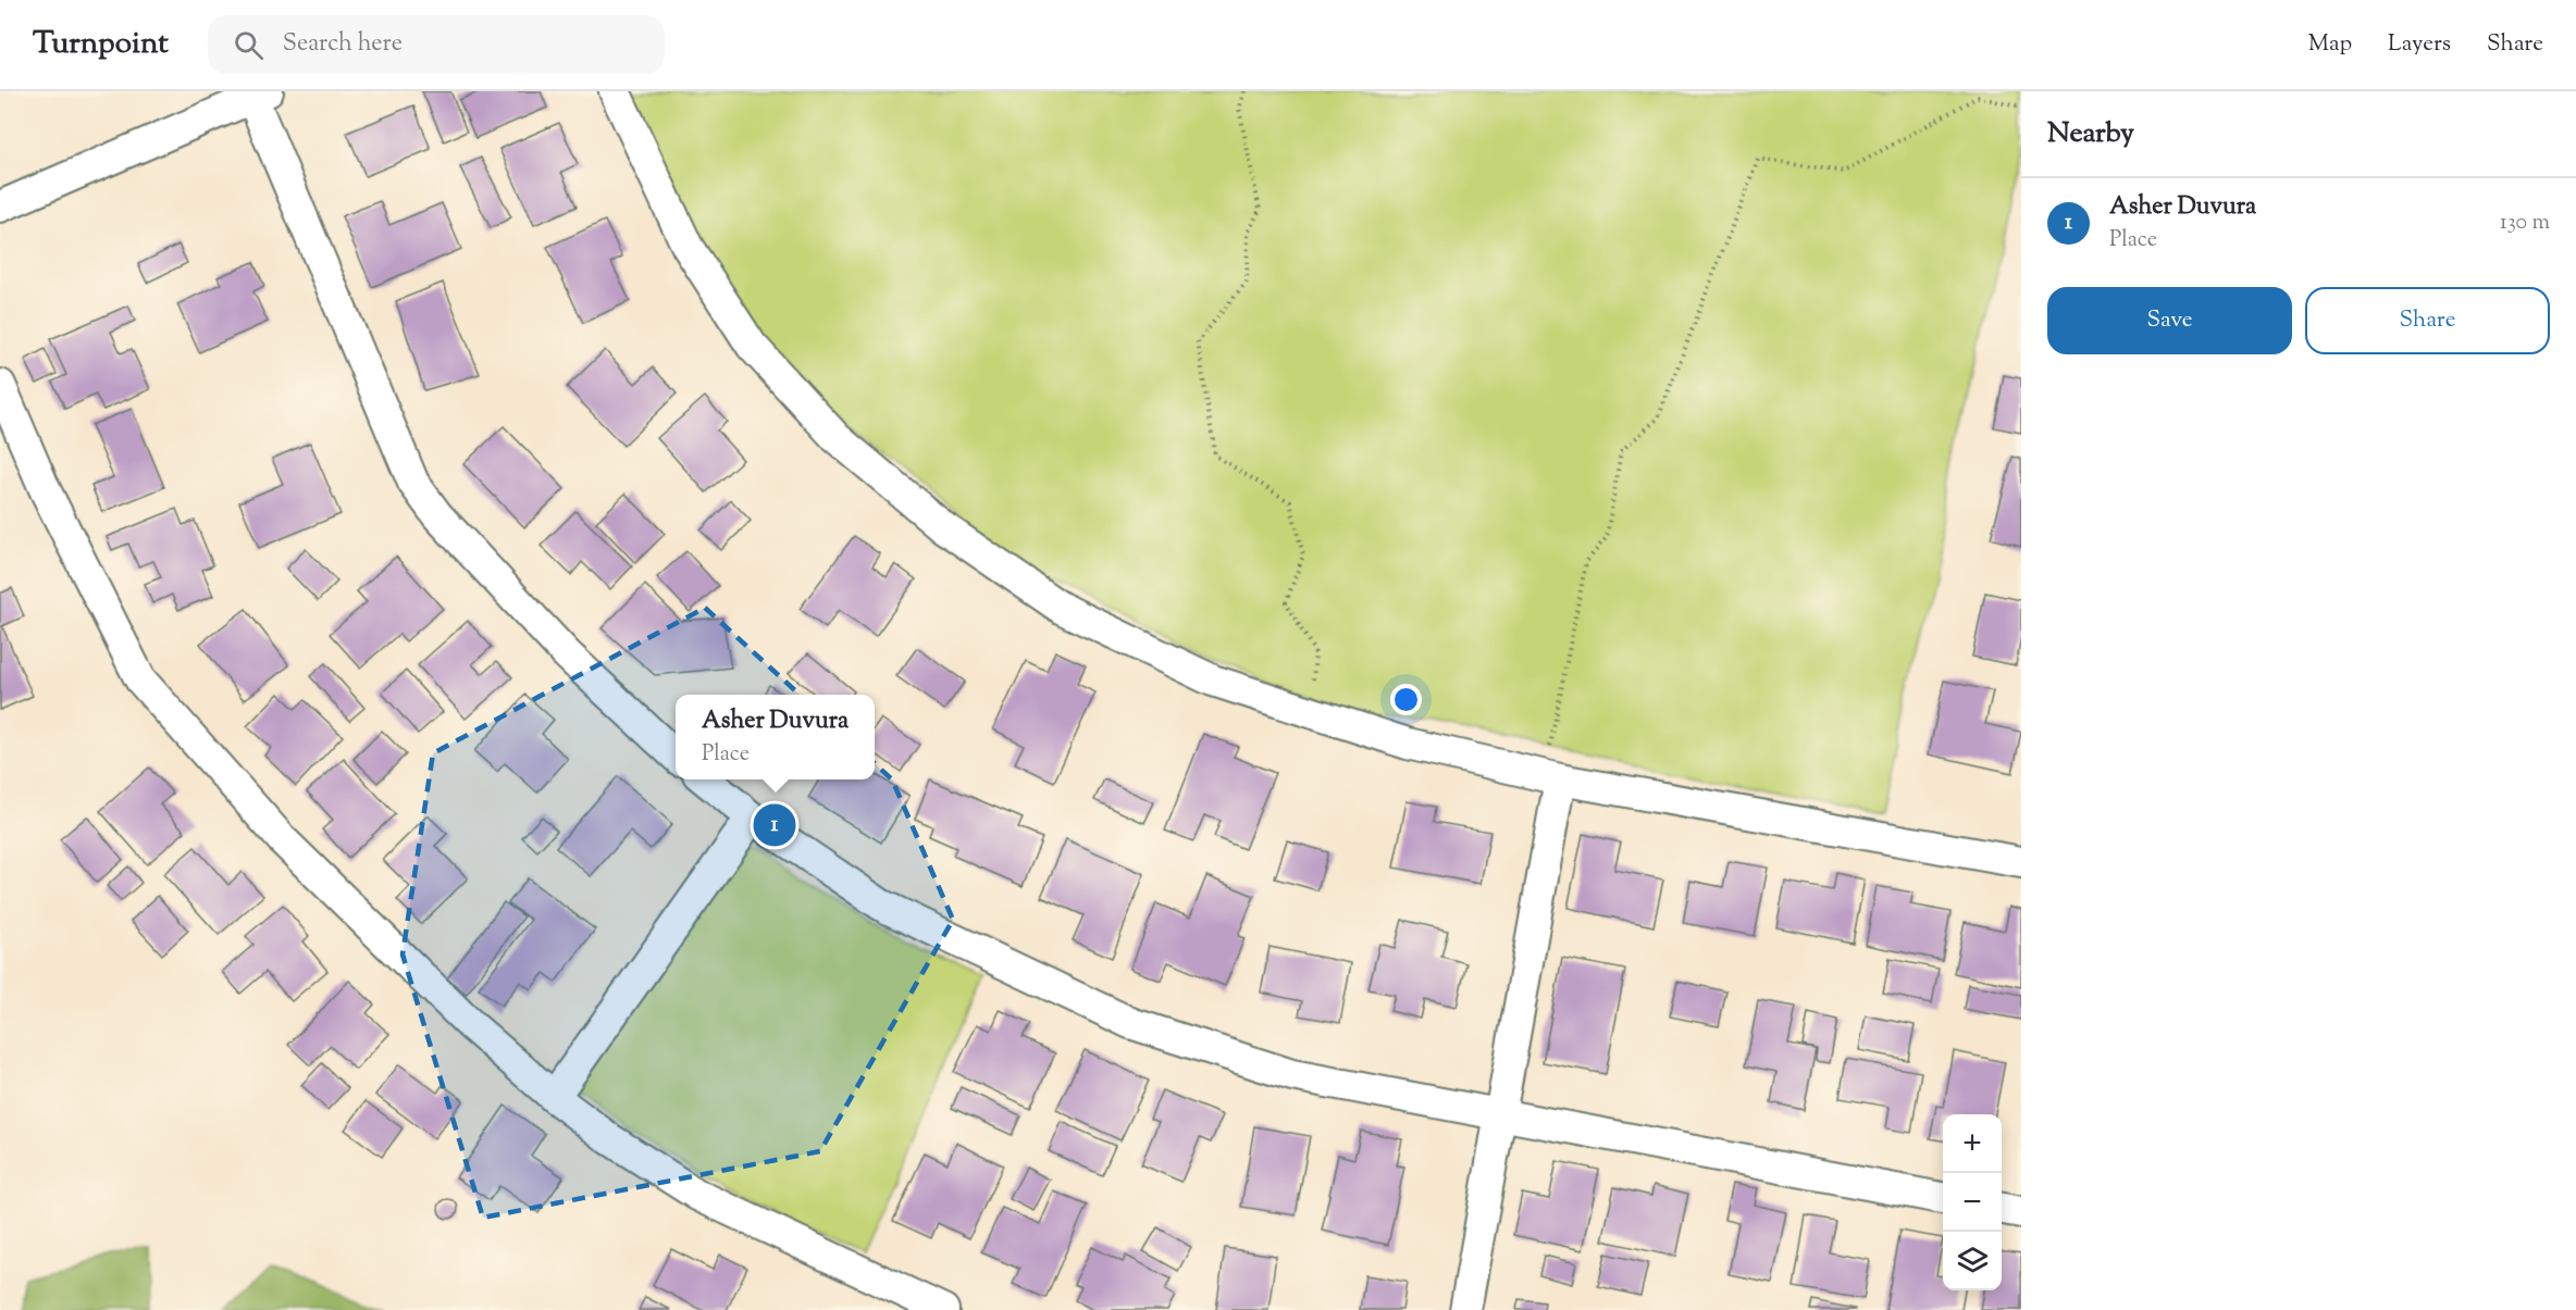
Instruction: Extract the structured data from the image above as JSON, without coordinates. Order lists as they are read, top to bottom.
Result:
{
  "page": {
    "header": "Turnpoint",
    "search": "Search here",
    "nav": ["Map", "Layers", "Share"],
    "heading": "Nearby",
    "list": [
      {
        "mark": "1",
        "name": "Asher Duvura",
        "note": "Place",
        "value": "130 m"
      }
    ],
    "buttons": ["Save", "Share"],
    "popup": ["Asher Duvura", "Place"],
    "pins": "1",
    "map_buttons": ["+", "−"]
  }
}
